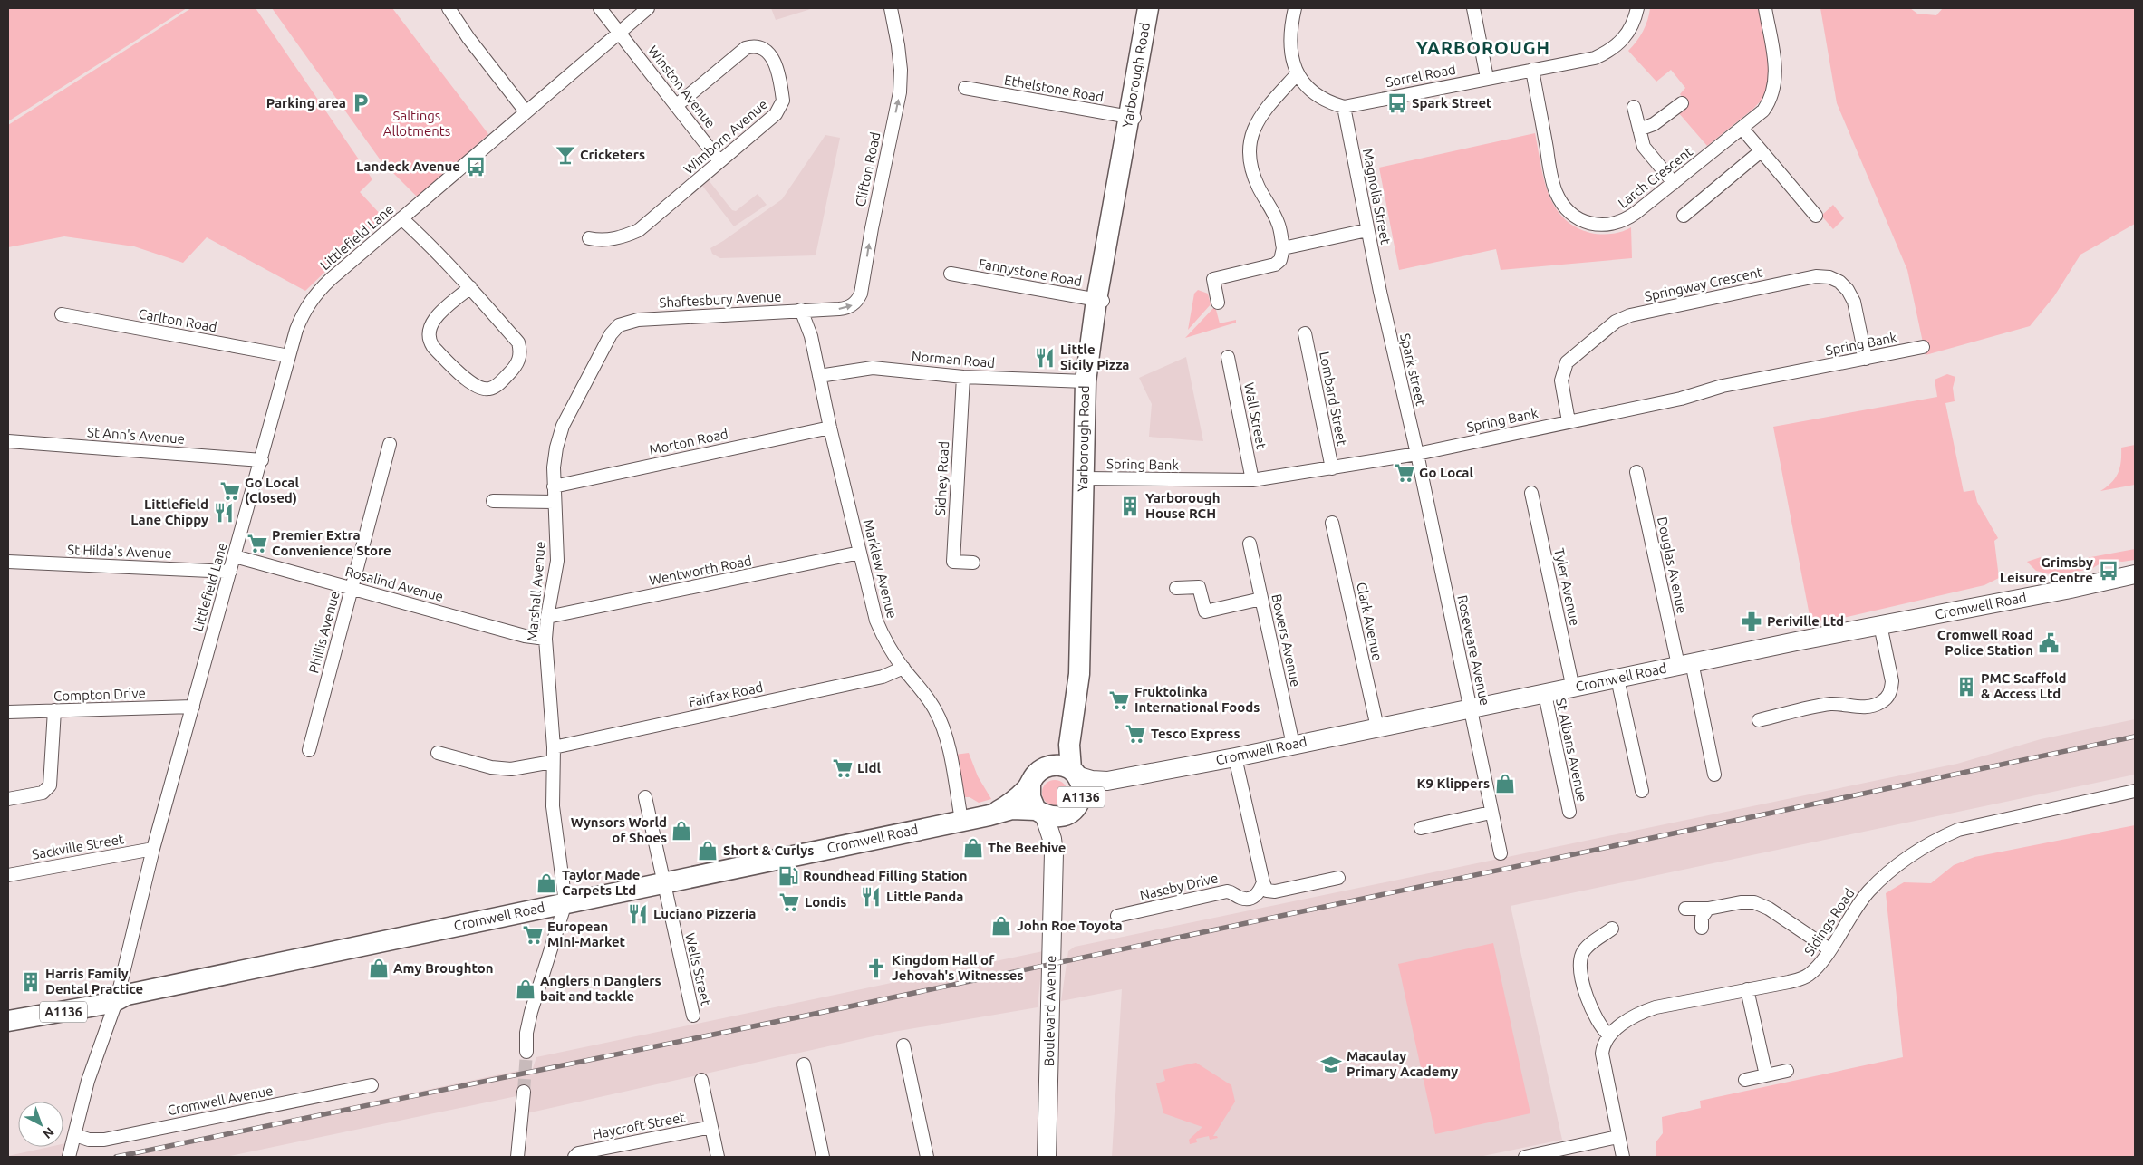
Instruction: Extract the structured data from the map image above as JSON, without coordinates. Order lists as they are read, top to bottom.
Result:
{
  "streets": {
    "main road": ["Yarborough Road", "Cromwell Road", "A1136"],
    "street": [
      "Sorrel Road",
      "Winston Avenue",
      "Ethelstone Road",
      "Wimborn Avenue",
      "Clifton Road",
      "Larch Crescent",
      "Magnolia Street",
      "Littlefield Lane",
      "Fannystone Road",
      "Springway Crescent",
      "Shaftesbury Avenue",
      "Carlton Road",
      "Spring Bank",
      "Norman Road",
      "Spark street",
      "Lombard Street",
      "Wall Street",
      "St Ann's Avenue",
      "Morton Road",
      "Sidney Road",
      "St Hilda's Avenue",
      "Douglas Avenue",
      "Marklew Avenue",
      "Wentworth Road",
      "Rosalind Avenue",
      "Tyler Avenue",
      "Marshall Avenue",
      "Clark Avenue",
      "Phillis Avenue",
      "Bowers Avenue",
      "Roseveare Avenue",
      "Compton Drive",
      "Fairfax Road",
      "St Albans Avenue",
      "Sackville Street",
      "Naseby Drive",
      "Sidings Road",
      "Wells Street",
      "Boulevard Avenue",
      "Cromwell Avenue",
      "Haycroft Street"
    ]
  },
  "crossings": [
    ["Yarborough Road", "Ethelstone Road"],
    ["Yarborough Road", "Fannystone Road"],
    ["Yarborough Road", "Spring Bank"],
    ["Yarborough Road", "Norman Road"],
    ["Yarborough Road", "Cromwell Road"],
    ["Yarborough Road", "A1136"],
    ["Yarborough Road", "Boulevard Avenue"],
    ["Sorrel Road", "Larch Crescent"],
    ["Sorrel Road", "Magnolia Street"],
    ["Winston Avenue", "Wimborn Avenue"],
    ["Winston Avenue", "Littlefield Lane"],
    ["Clifton Road", "Shaftesbury Avenue"],
    ["Magnolia Street", "Spark street"],
    ["Littlefield Lane", "Carlton Road"],
    ["Littlefield Lane", "St Ann's Avenue"],
    ["Littlefield Lane", "St Hilda's Avenue"],
    ["Littlefield Lane", "Rosalind Avenue"],
    ["Littlefield Lane", "Cromwell Road"],
    ["Littlefield Lane", "Compton Drive"],
    ["Littlefield Lane", "A1136"],
    ["Littlefield Lane", "Sackville Street"],
    ["Littlefield Lane", "Cromwell Avenue"],
    ["Springway Crescent", "Spring Bank"],
    ["Shaftesbury Avenue", "Marklew Avenue"],
    ["Shaftesbury Avenue", "Marshall Avenue"],
    ["Spring Bank", "Spark street"],
    ["Spring Bank", "Lombard Street"],
    ["Spring Bank", "Wall Street"],
    ["Spring Bank", "Roseveare Avenue"],
    ["Norman Road", "Sidney Road"],
    ["Norman Road", "Marklew Avenue"],
    ["Spark street", "Roseveare Avenue"],
    ["Morton Road", "Marklew Avenue"],
    ["Morton Road", "Marshall Avenue"],
    ["Douglas Avenue", "Cromwell Road"],
    ["Marklew Avenue", "Wentworth Road"],
    ["Marklew Avenue", "Cromwell Road"],
    ["Marklew Avenue", "Fairfax Road"],
    ["Wentworth Road", "Marshall Avenue"],
    ["Rosalind Avenue", "Marshall Avenue"],
    ["Rosalind Avenue", "Phillis Avenue"],
    ["Tyler Avenue", "Cromwell Road"],
    ["Marshall Avenue", "Cromwell Road"],
    ["Marshall Avenue", "Fairfax Road"],
    ["Cromwell Road", "Clark Avenue"],
    ["Cromwell Road", "Bowers Avenue"],
    ["Cromwell Road", "Roseveare Avenue"],
    ["Cromwell Road", "St Albans Avenue"],
    ["Cromwell Road", "A1136"],
    ["Cromwell Road", "Wells Street"],
    ["Cromwell Road", "Boulevard Avenue"],
    ["A1136", "Boulevard Avenue"]
  ],
  "one_way": ["Clifton Road"],
  "districts": ["YARBOROUGH"],
  "parks": ["Saltings Allotments"],
  "places": {
    "parking": ["Parking area"],
    "bus stop": ["Spark Street", "Landeck Avenue", "Grimsby Leisure Centre"],
    "bar": ["Cricketers"],
    "restaurant": [
      "Little Sicily Pizza",
      "Littlefield Lane Chippy",
      "Little Panda",
      "Luciano Pizzeria"
    ],
    "supermarket": [
      "Go Local",
      "Go Local (Closed)",
      "Premier Extra Convenience Store",
      "Fruktolinka International Foods",
      "Tesco Express",
      "Lidl",
      "Londis",
      "European Mini-Market"
    ],
    "building": ["Yarborough House RCH", "PMC Scaffold & Access Ltd", "Harris Family Dental Practice"],
    "pharmacy": ["Periville Ltd"],
    "public building": ["Cromwell Road Police Station"],
    "shop": [
      "K9 Klippers",
      "Wynsors World of Shoes",
      "The Beehive",
      "Short & Curlys",
      "Taylor Made Carpets Ltd",
      "John Roe Toyota",
      "Amy Broughton",
      "Anglers n Danglers bait and tackle"
    ],
    "fuel station": ["Roundhead Filling Station"],
    "church": ["Kingdom Hall of Jehovah's Witnesses"],
    "school or university": ["Macaulay Primary Academy"]
  },
  "north": "bottom right"
}
